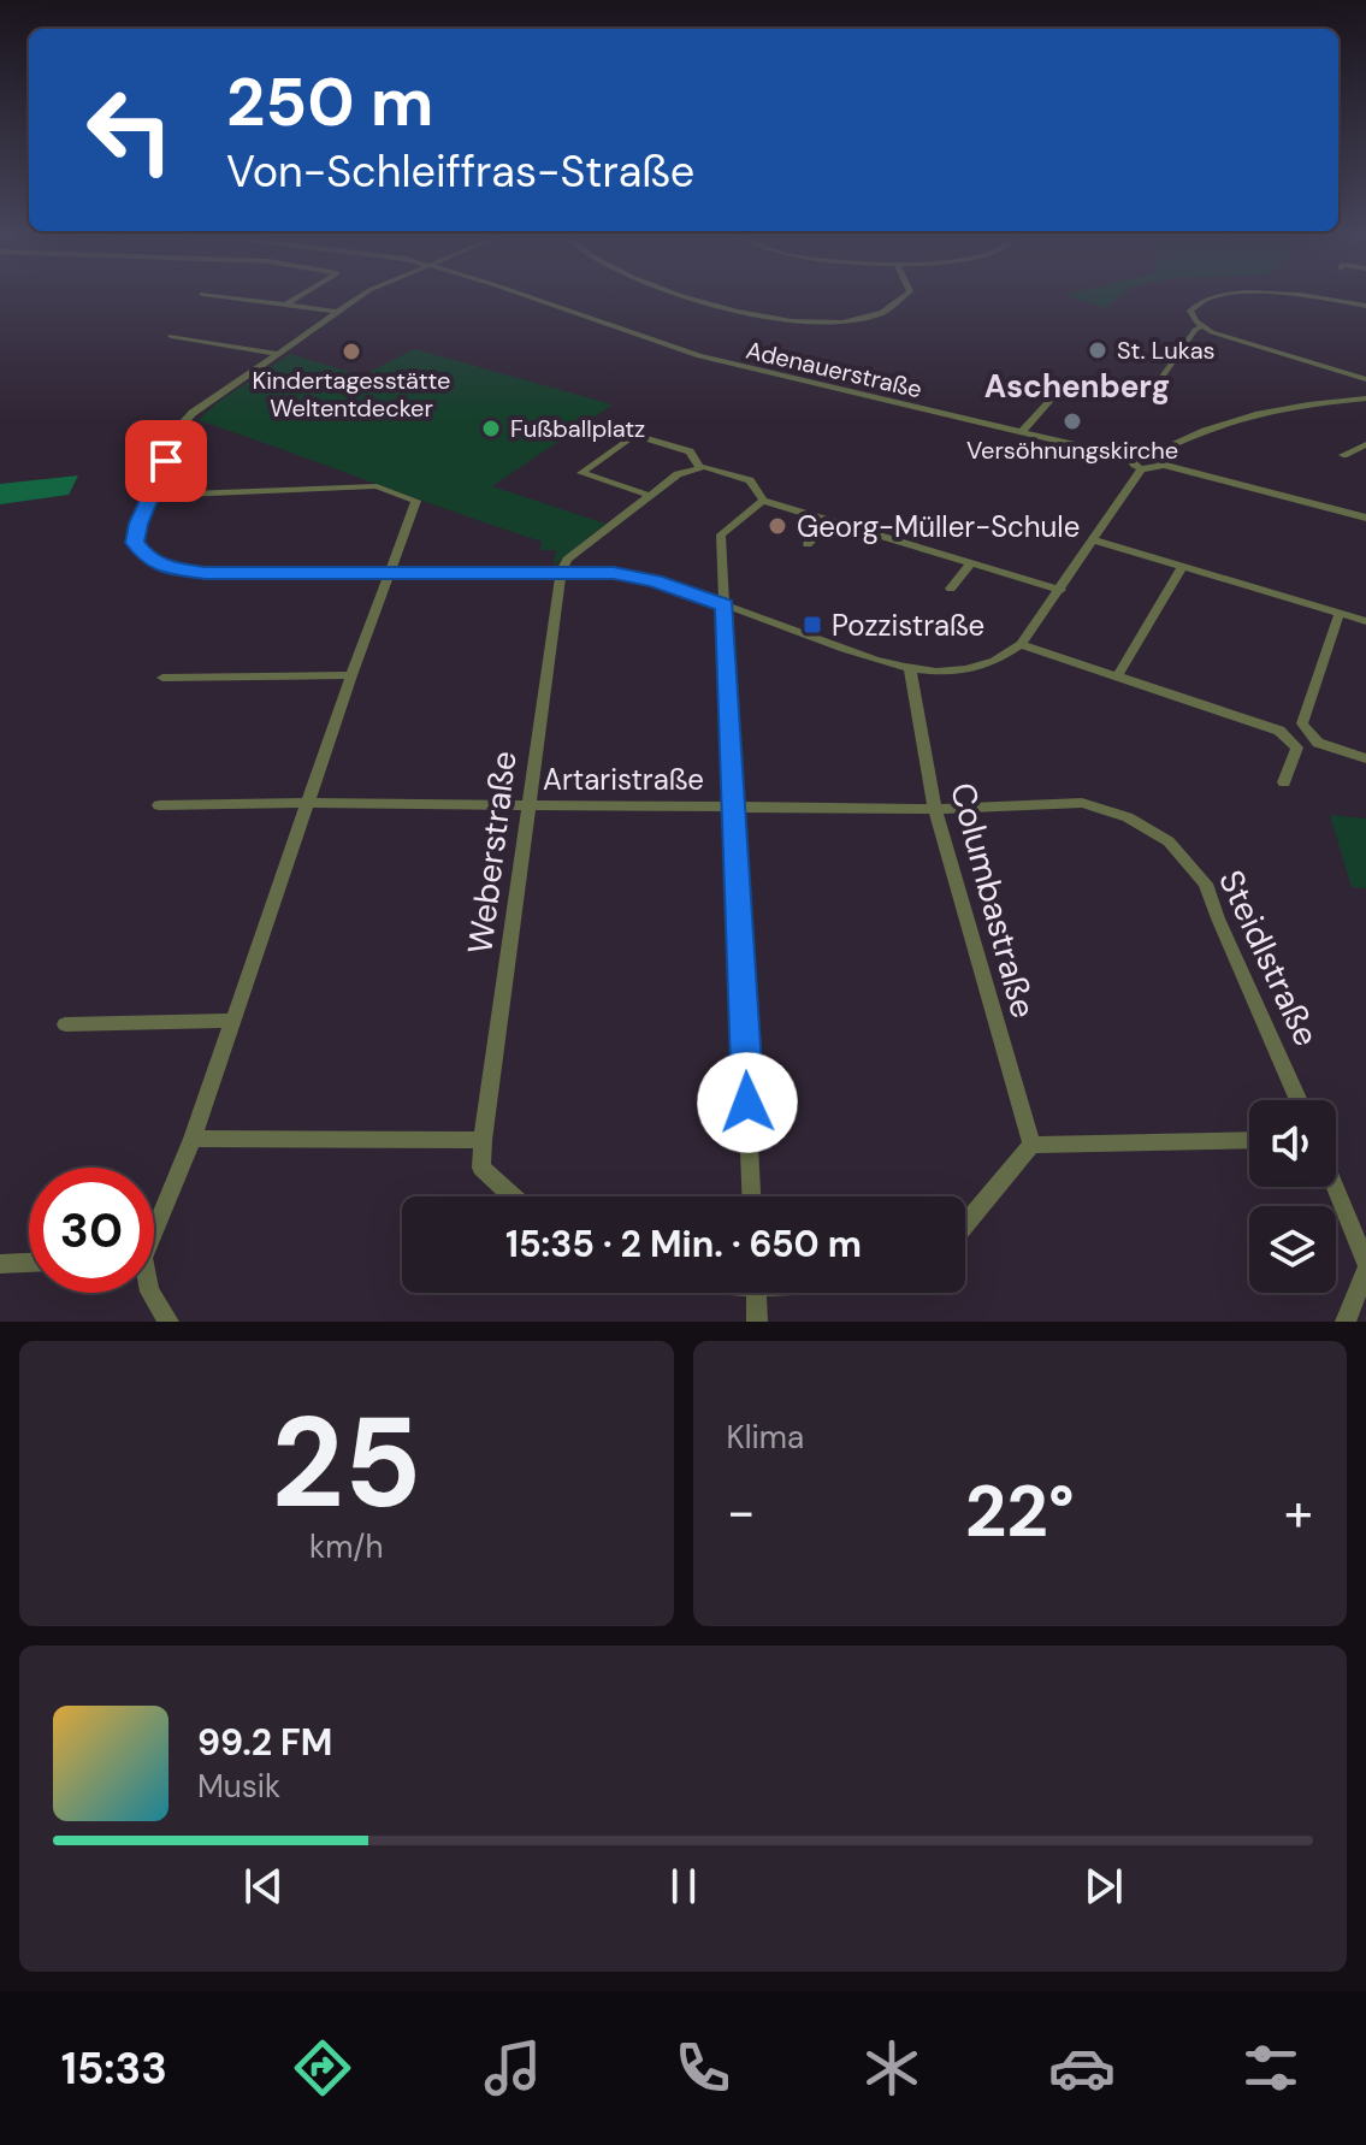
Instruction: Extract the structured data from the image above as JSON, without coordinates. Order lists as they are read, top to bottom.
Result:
{
  "streets": {
    "street": [
      "Adenauerstraße",
      "Artaristraße",
      "Weberstraße",
      "Columbastraße",
      "Steidlstraße"
    ]
  },
  "crossings": [
    ["Artaristraße", "Weberstraße"],
    ["Artaristraße", "Columbastraße"],
    ["Artaristraße", "Steidlstraße"],
    ["Columbastraße", "Steidlstraße"]
  ],
  "districts": ["Aschenberg"],
  "places": {
    "other": [
      "St. Lukas",
      "Kindertagesstätte Weltentdecker",
      "Versöhnungskirche",
      "Fußballplatz",
      "Georg-Müller-Schule"
    ],
    "transit": ["Pozzistraße"]
  },
  "page": {
    "turn": ["250 m", "Von-Schleiffras-Straße"],
    "limit": "30",
    "trip": "15:35 · 2 Min. · 650 m",
    "tile": [
      ["25", "km/h"],
      "Klima"
    ],
    "heat": ["−", "22°", "+"],
    "song": ["99.2 FM", "Musik"],
    "tabs": "15:33"
  }
}
